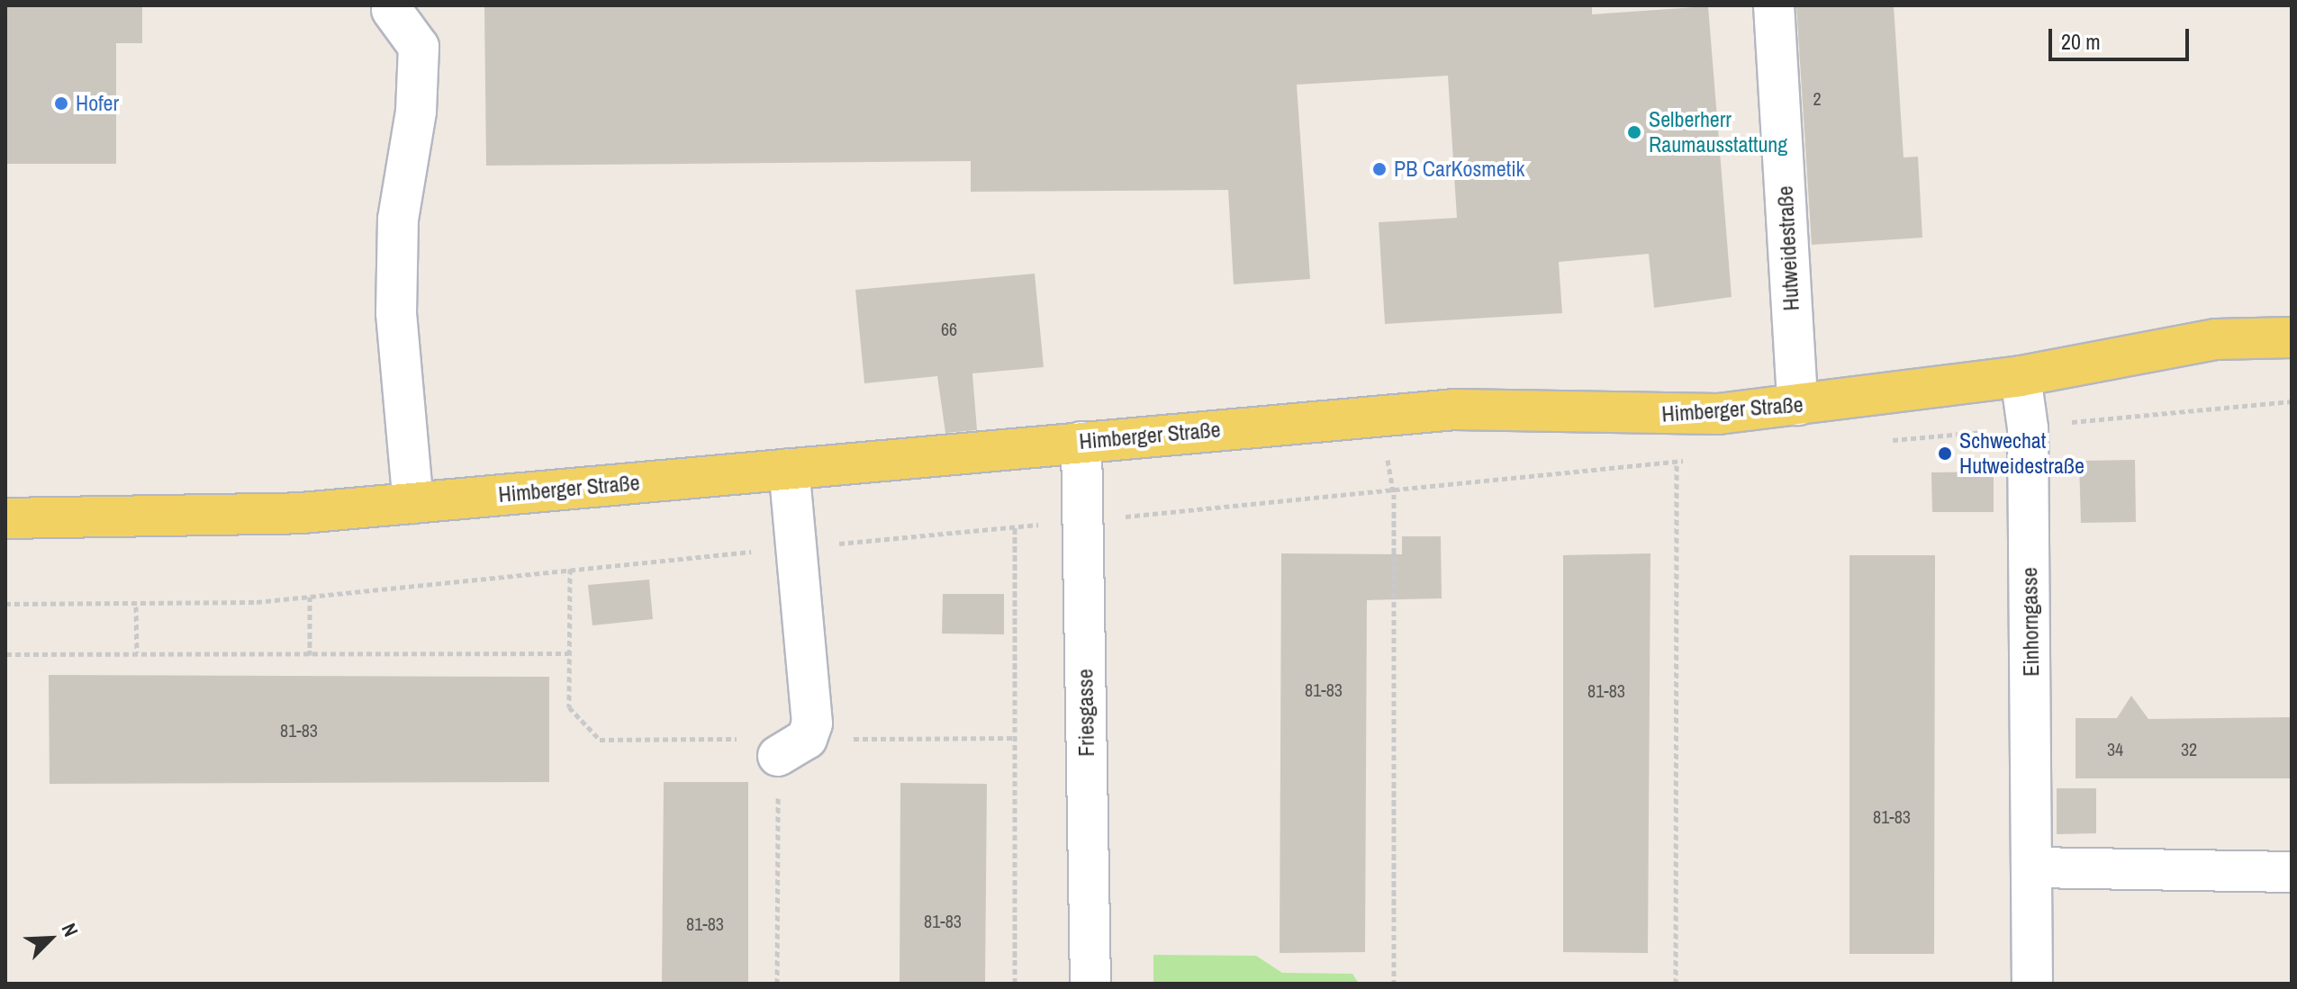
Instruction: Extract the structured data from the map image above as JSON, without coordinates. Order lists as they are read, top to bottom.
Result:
{
  "streets": {
    "main road": ["Himberger Straße"],
    "street": ["Hutweidestraße", "Einhorngasse", "Friesgasse"]
  },
  "crossings": [
    ["Hutweidestraße", "Himberger Straße"],
    ["Himberger Straße", "Einhorngasse"],
    ["Himberger Straße", "Friesgasse"]
  ],
  "places": [
    "Hofer",
    "Selberherr Raumausstattung",
    "PB CarKosmetik",
    "Schwechat Hutweidestraße"
  ],
  "house_numbers": [
    "2",
    "66",
    "81-83",
    "81-83",
    "81-83",
    "34",
    "32",
    "81-83",
    "81-83",
    "81-83"
  ],
  "scale_bar": "20 m",
  "north": "top right"
}
